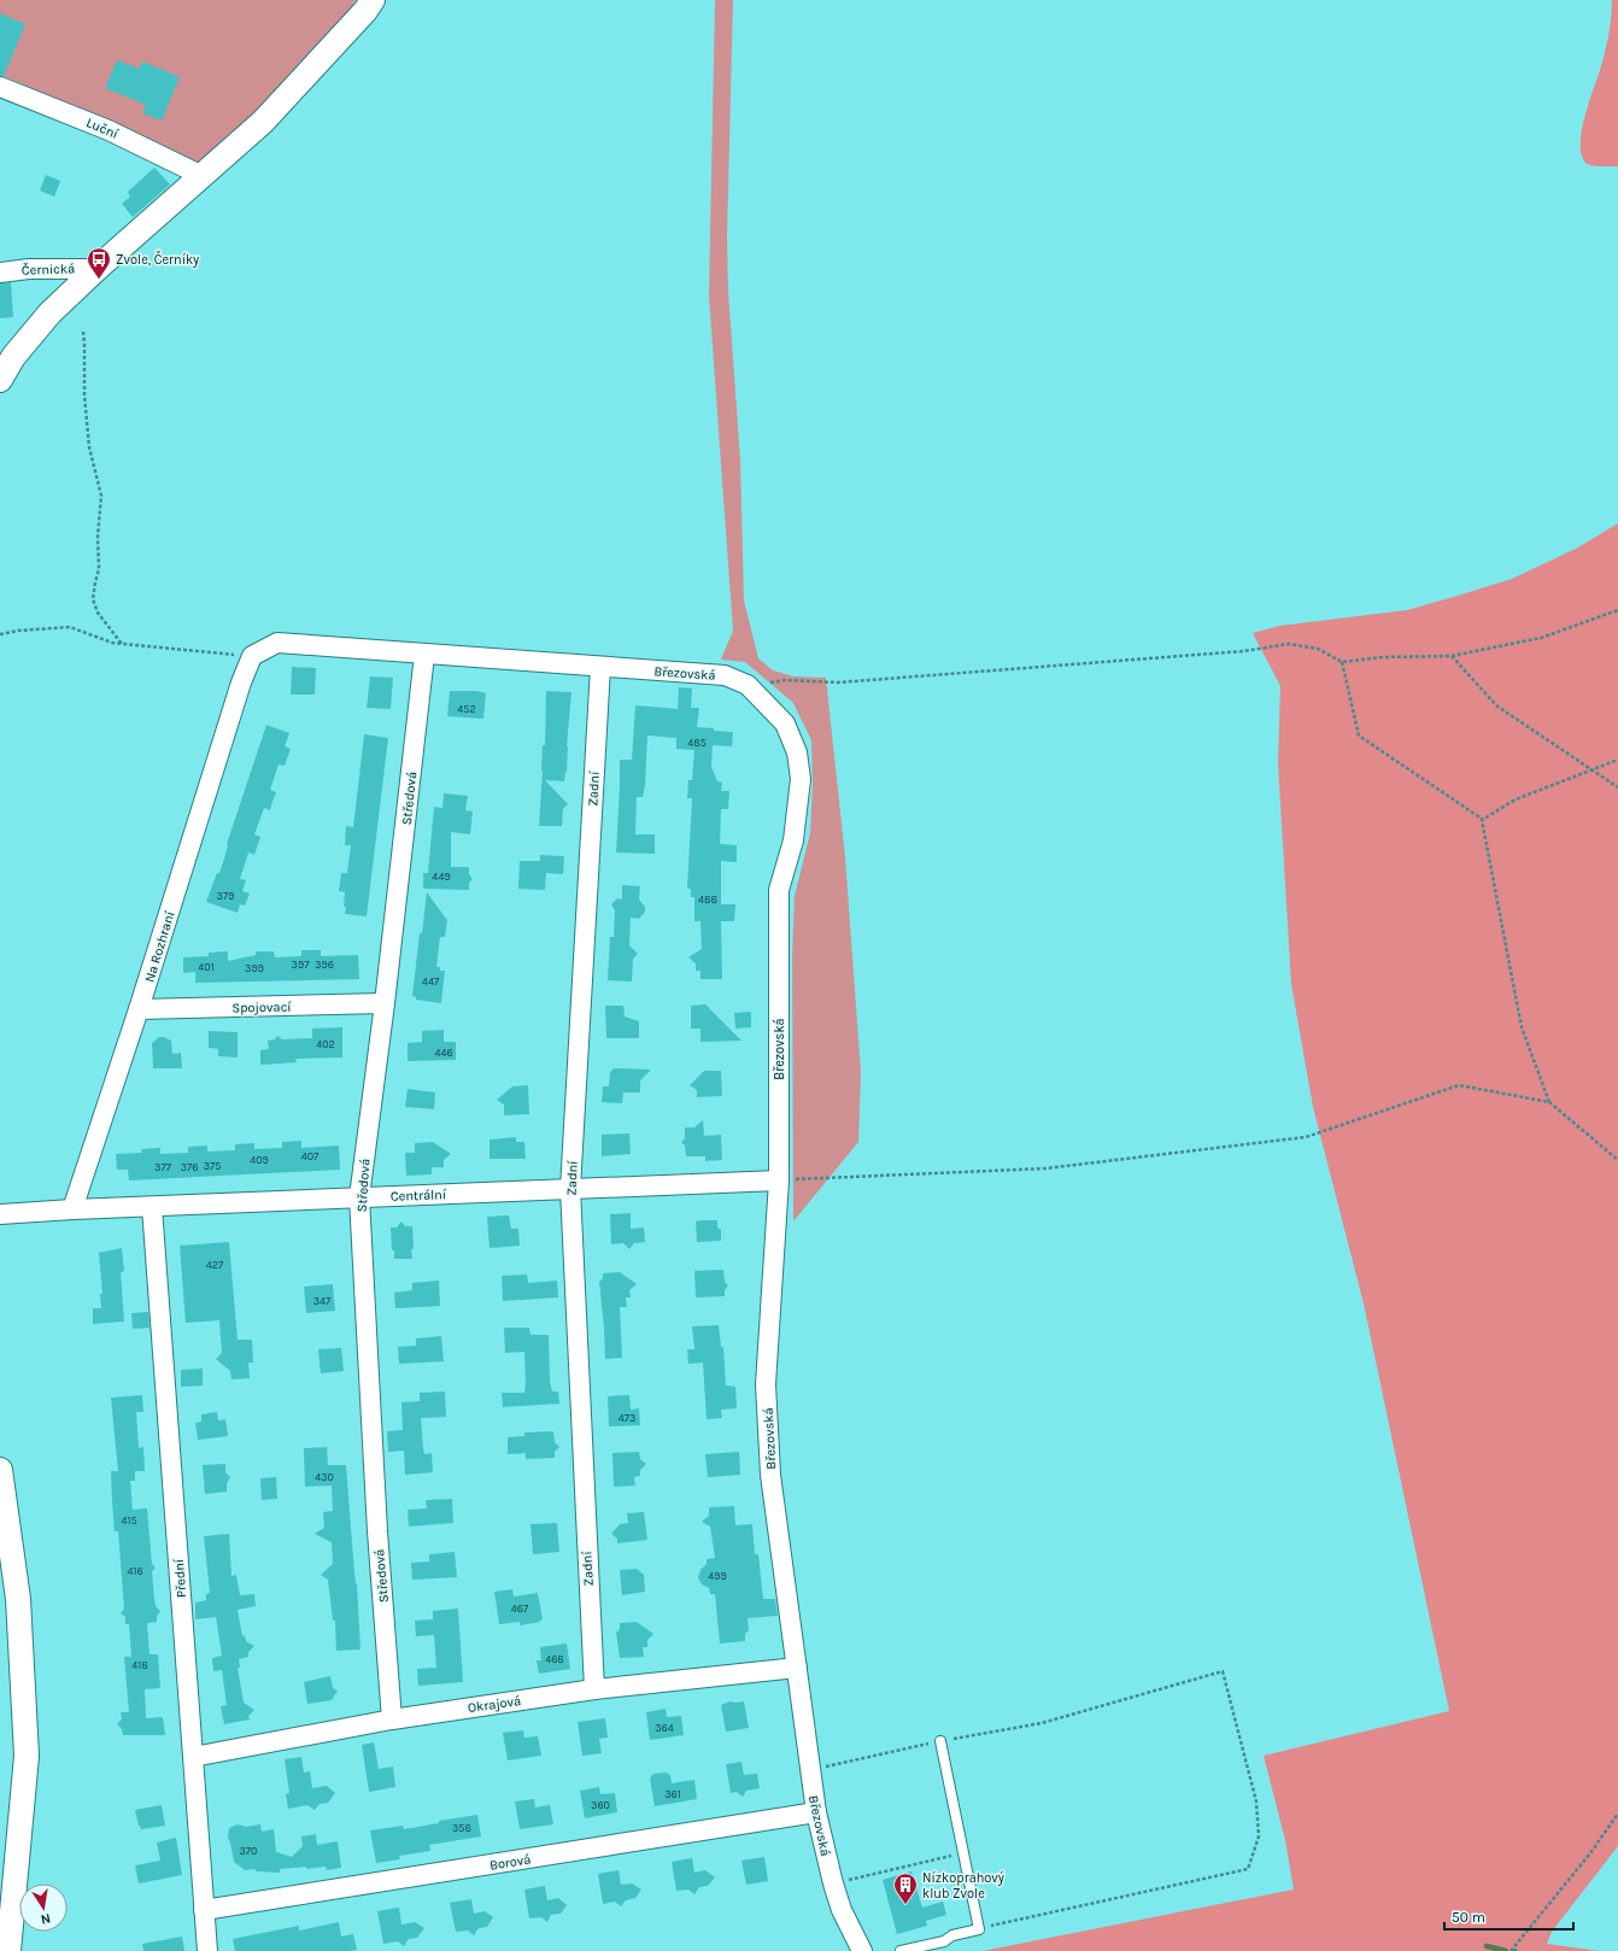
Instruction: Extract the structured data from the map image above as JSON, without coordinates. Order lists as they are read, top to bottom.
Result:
{
  "streets": {
    "street": [
      "Luční",
      "Černická",
      "Březovská",
      "Zadní",
      "Středová",
      "Na Rozhraní",
      "Spojovací",
      "Centrální",
      "Přední",
      "Okrajová",
      "Borová"
    ]
  },
  "crossings": [
    ["Březovská", "Zadní"],
    ["Březovská", "Středová"],
    ["Březovská", "Na Rozhraní"],
    ["Březovská", "Centrální"],
    ["Březovská", "Okrajová"],
    ["Březovská", "Borová"],
    ["Zadní", "Centrální"],
    ["Zadní", "Okrajová"],
    ["Středová", "Spojovací"],
    ["Středová", "Centrální"],
    ["Středová", "Okrajová"],
    ["Na Rozhraní", "Spojovací"],
    ["Na Rozhraní", "Centrální"],
    ["Centrální", "Přední"],
    ["Přední", "Okrajová"],
    ["Přední", "Borová"]
  ],
  "places": {
    "bus stop": ["Zvole, Černíky"],
    "building": ["Nízkoprahový klub Zvole"]
  },
  "house_numbers": [
    "452",
    "485",
    "449",
    "379",
    "488",
    "397",
    "396",
    "401",
    "399",
    "447",
    "402",
    "446",
    "407",
    "409",
    "375",
    "377",
    "376",
    "427",
    "347",
    "473",
    "430",
    "415",
    "416",
    "499",
    "467",
    "468",
    "418",
    "364",
    "361",
    "360",
    "358",
    "370"
  ],
  "scale_bar": "50 m",
  "north": "bottom"
}
